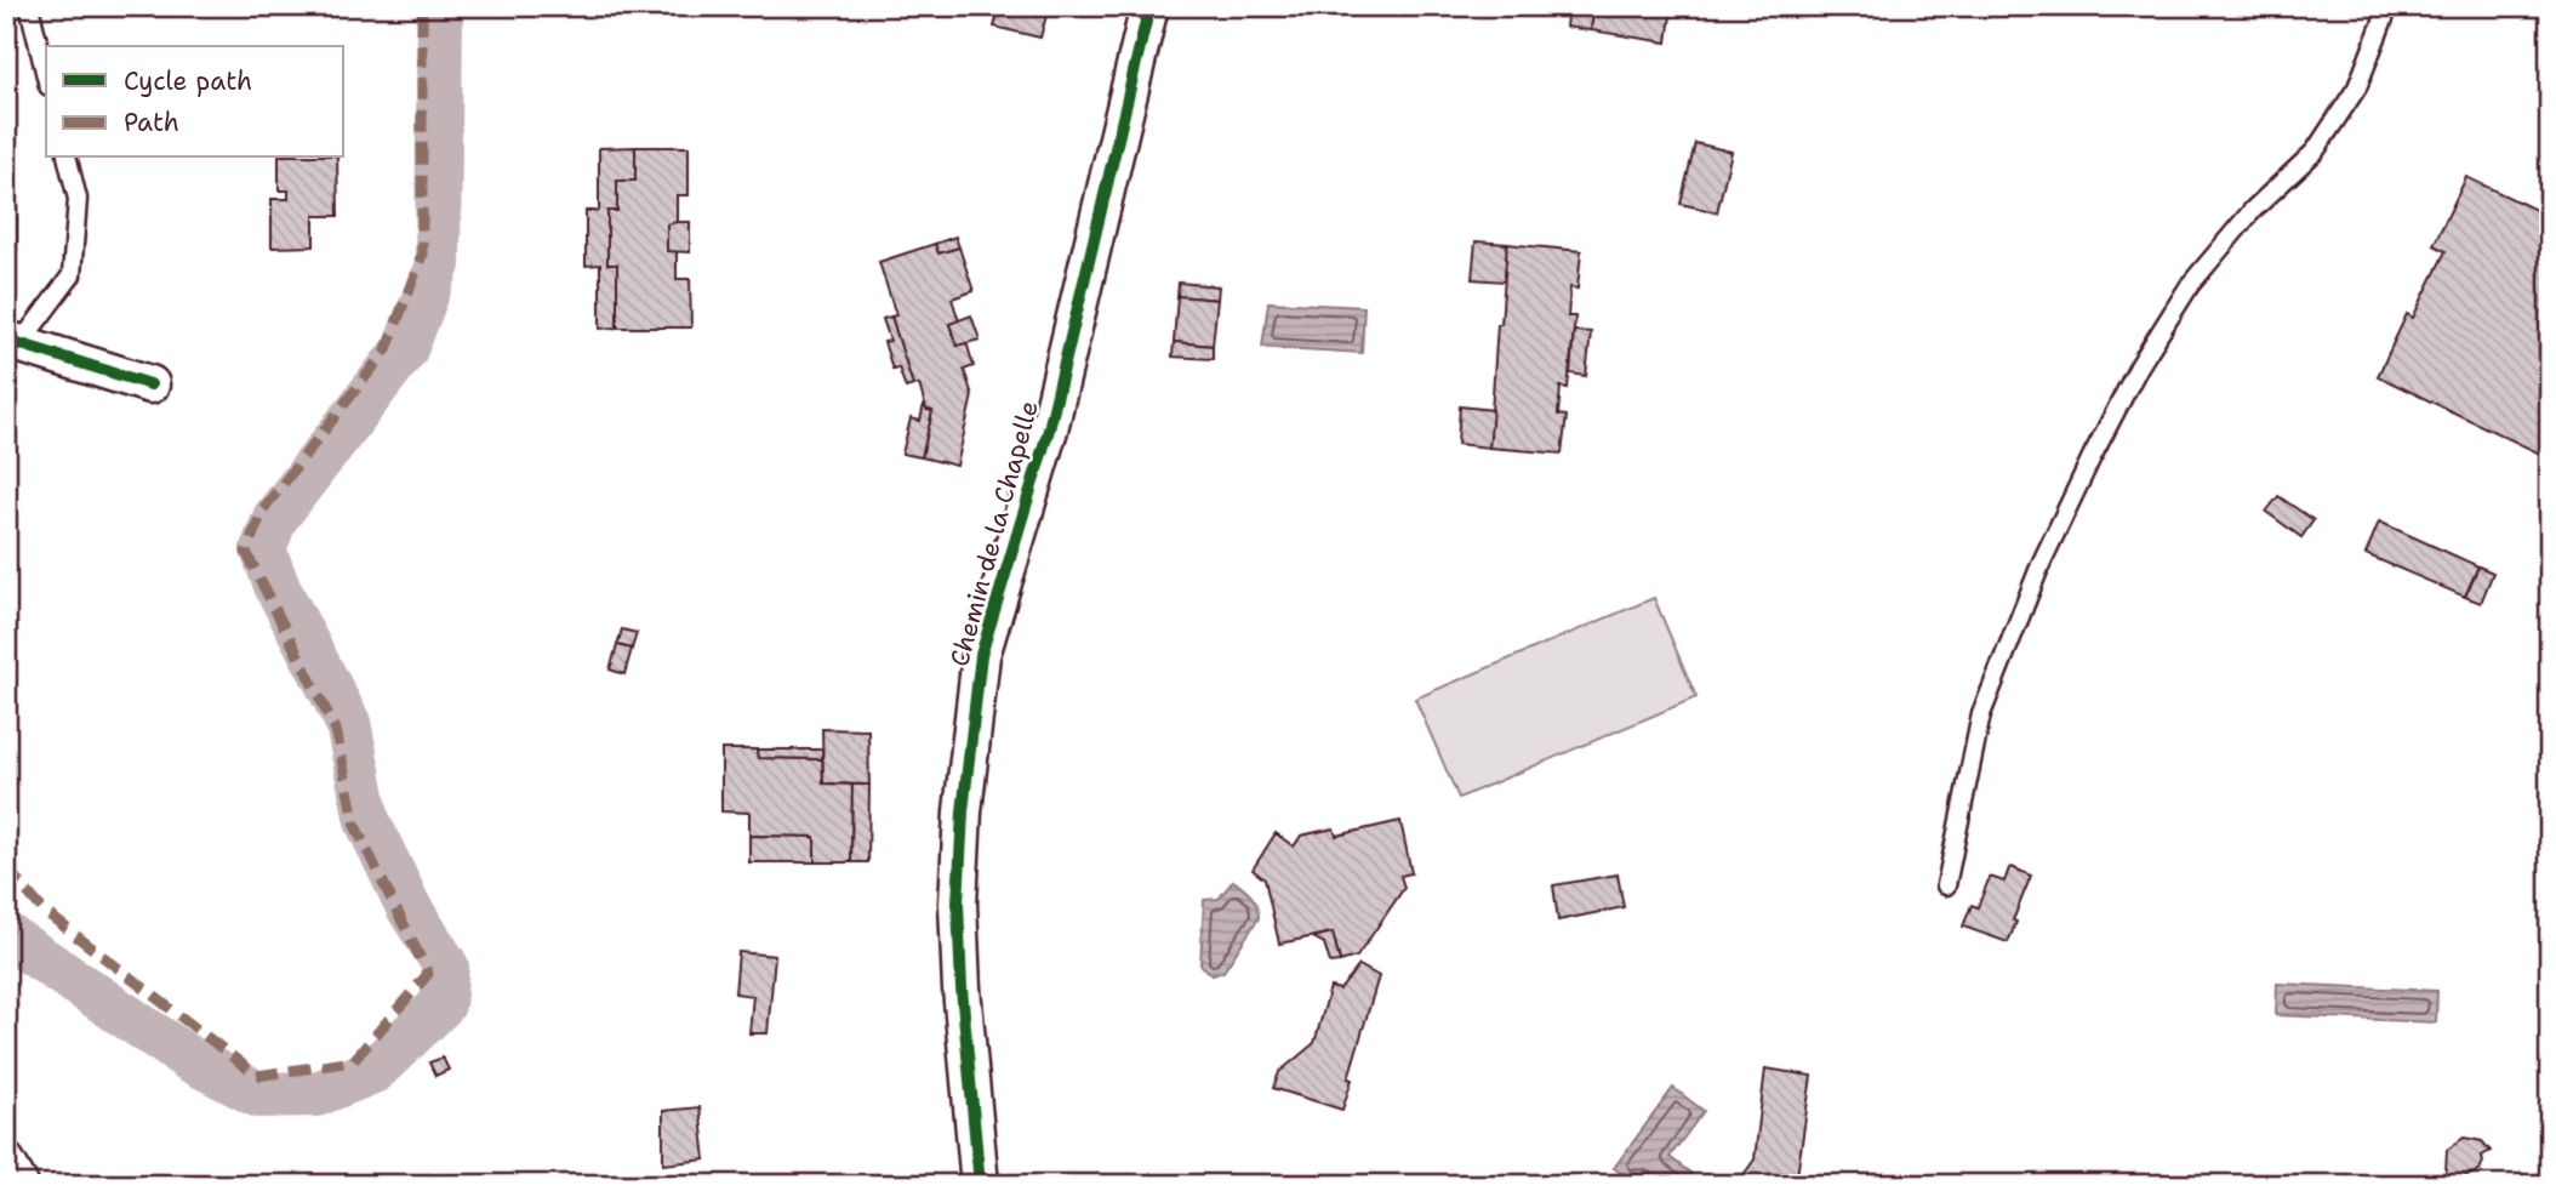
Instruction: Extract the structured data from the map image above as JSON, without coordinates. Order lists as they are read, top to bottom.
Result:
{
  "streets": {
    "street": ["Chemin de la Chapelle"]
  },
  "legend": ["Cycle path", "Path"]
}
